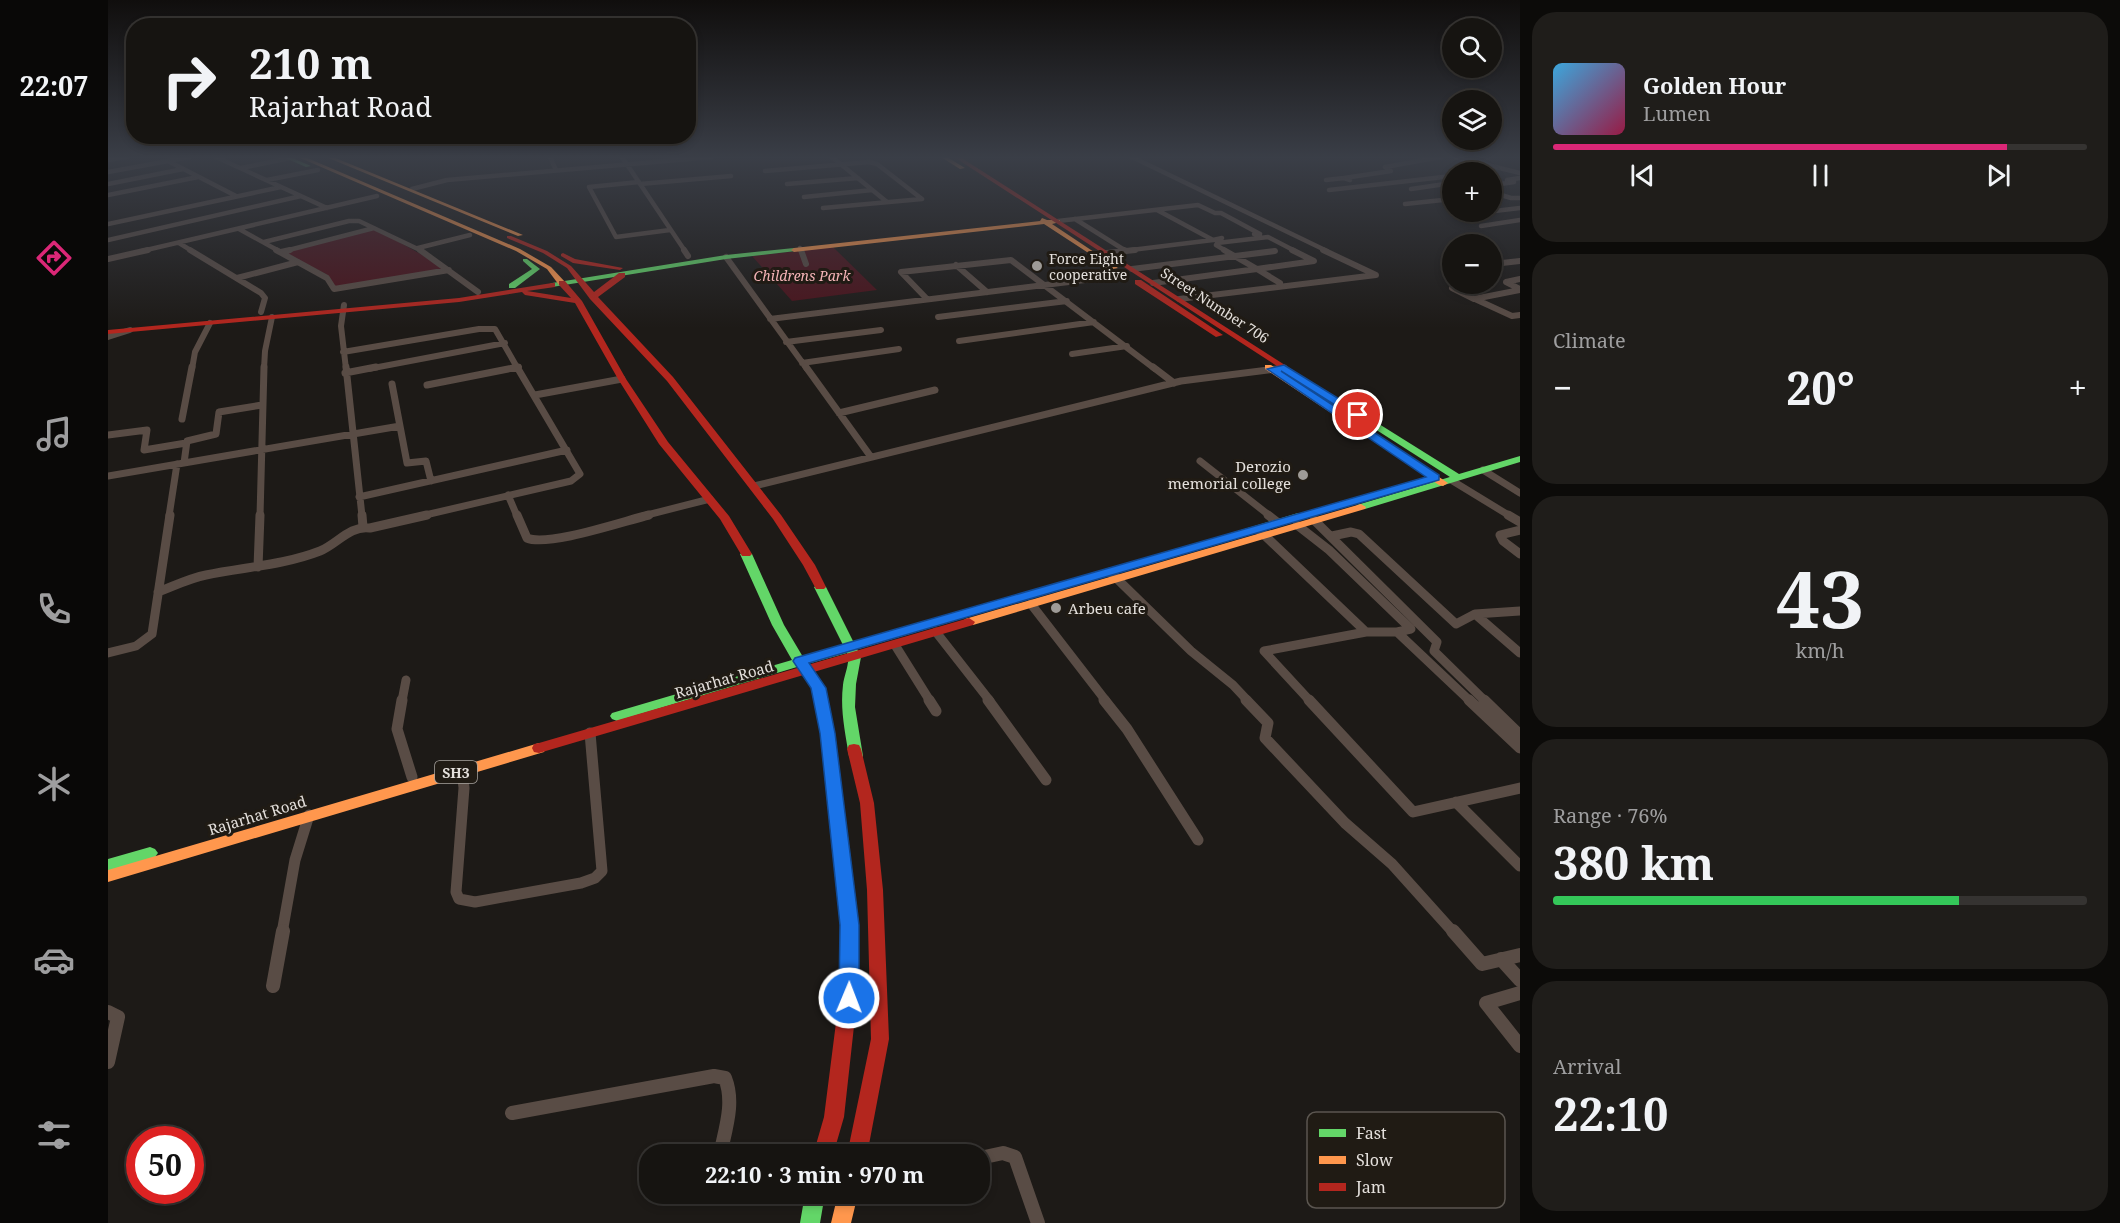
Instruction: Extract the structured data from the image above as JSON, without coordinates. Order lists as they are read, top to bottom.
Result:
{
  "streets": {
    "main road": ["Street Number 706", "Rajarhat Road", "SH3"]
  },
  "parks": ["Childrens Park"],
  "places": ["Force Eight cooperative", "Derozio memorial college", "Arbeu cafe"],
  "legend": ["Fast", "Slow", "Jam"],
  "page": {
    "tabs": "22:07",
    "map_buttons": ["+", "−"],
    "turn": ["210 m", "Rajarhat Road"],
    "song": ["Golden Hour", "Lumen"],
    "tile": [
      "Climate",
      ["43", "km/h"],
      ["Range · 76%", "380 km"],
      ["Arrival", "22:10"]
    ],
    "heat": ["−", "20°", "+"],
    "limit": "50",
    "trip": "22:10 · 3 min · 970 m"
  }
}
